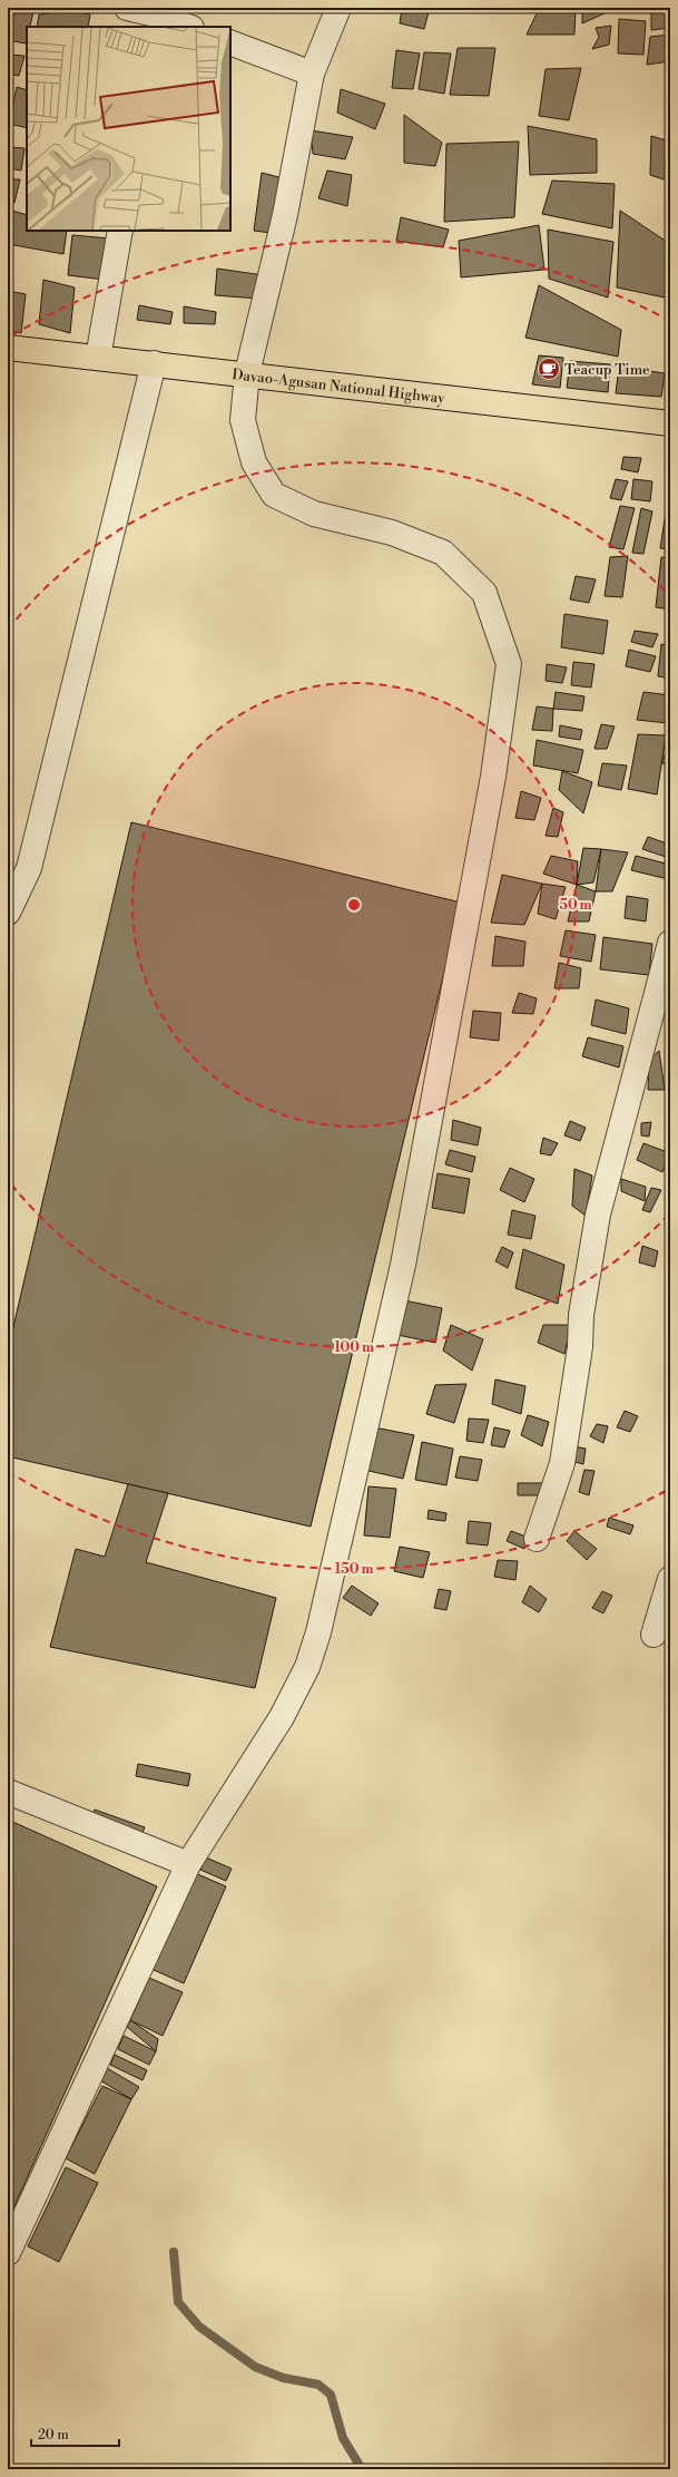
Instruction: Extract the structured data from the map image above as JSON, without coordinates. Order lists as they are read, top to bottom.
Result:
{
  "streets": {
    "main road": ["Davao-Agusan National Highway"]
  },
  "places": {
    "cafe": ["Teacup Time"]
  },
  "scale_bar": "20 m",
  "rings": ["50 m", "100 m", "150 m"]
}
